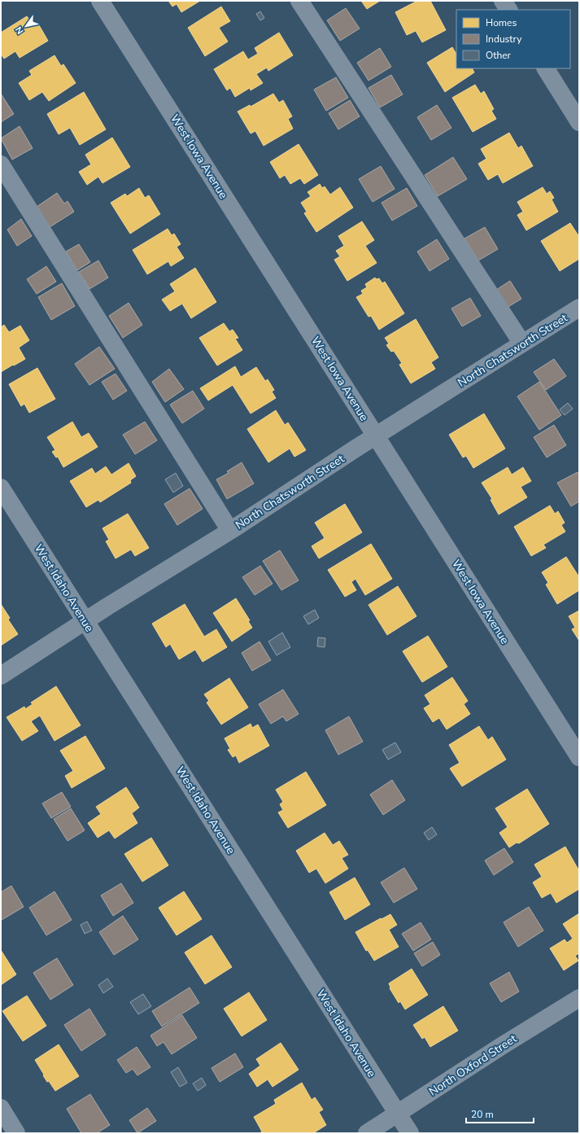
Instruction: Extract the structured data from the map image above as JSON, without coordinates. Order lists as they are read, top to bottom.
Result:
{
  "streets": {
    "street": [
      "West Iowa Avenue",
      "North Chatsworth Street",
      "West Idaho Avenue",
      "North Oxford Street"
    ]
  },
  "crossings": [
    ["West Iowa Avenue", "North Chatsworth Street"],
    ["North Chatsworth Street", "West Idaho Avenue"],
    ["West Idaho Avenue", "North Oxford Street"]
  ],
  "legend": ["Homes", "Industry", "Other"],
  "scale_bar": "20 m",
  "north": "bottom left"
}
